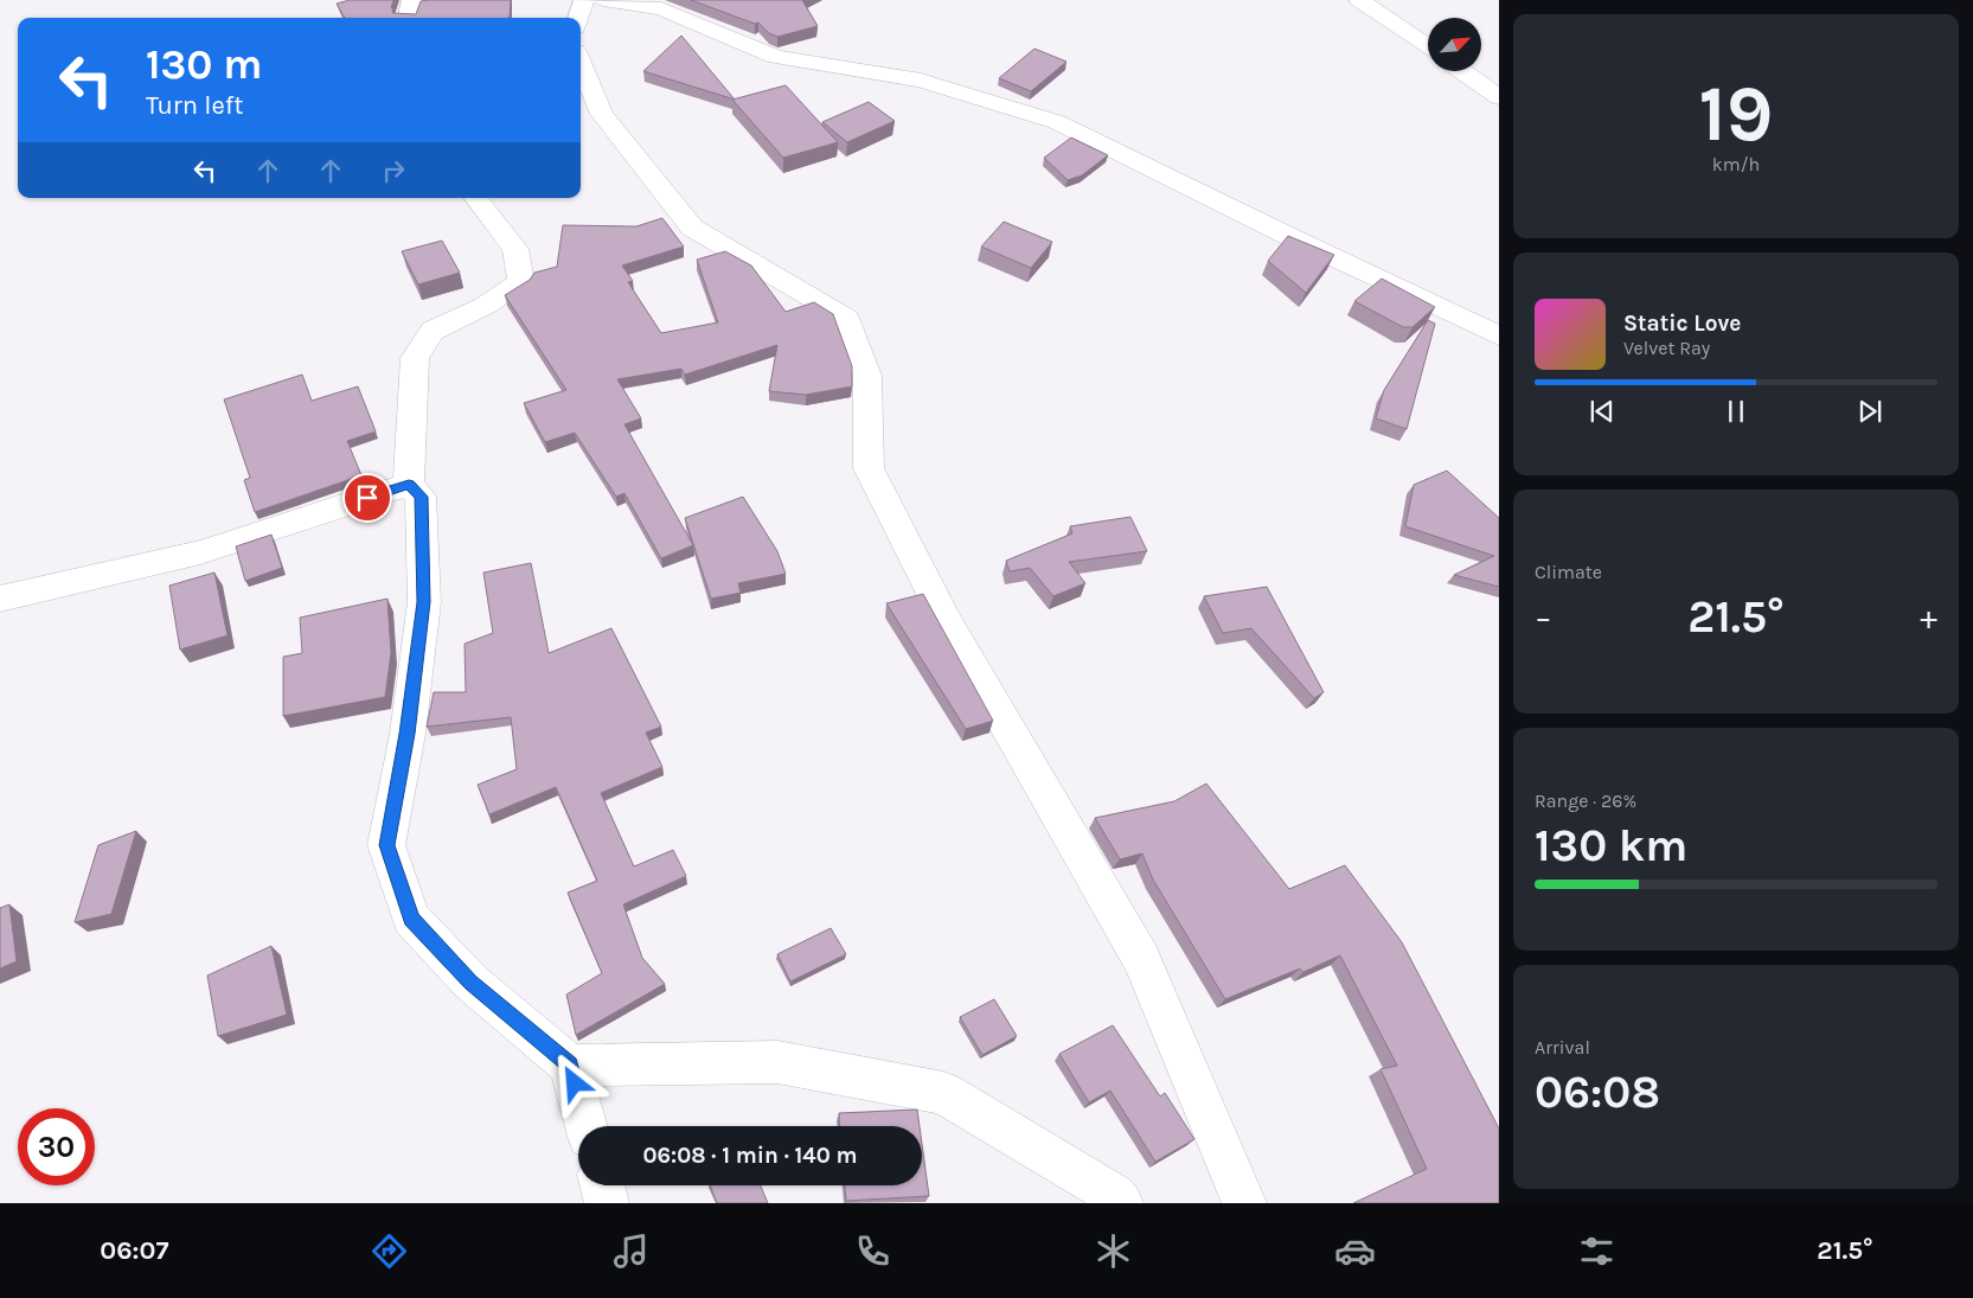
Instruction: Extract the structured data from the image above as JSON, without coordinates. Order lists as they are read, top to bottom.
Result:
{
  "north": "top right",
  "page": {
    "tile": [
      ["19", "km/h"],
      "Climate",
      ["Range · 26%", "130 km"],
      ["Arrival", "06:08"]
    ],
    "turn": ["130 m", "Turn left"],
    "song": ["Static Love", "Velvet Ray"],
    "heat": ["−", "21.5°", "+"],
    "limit": "30",
    "trip": "06:08 · 1 min · 140 m",
    "tabs": ["06:07", "21.5°"]
  }
}
